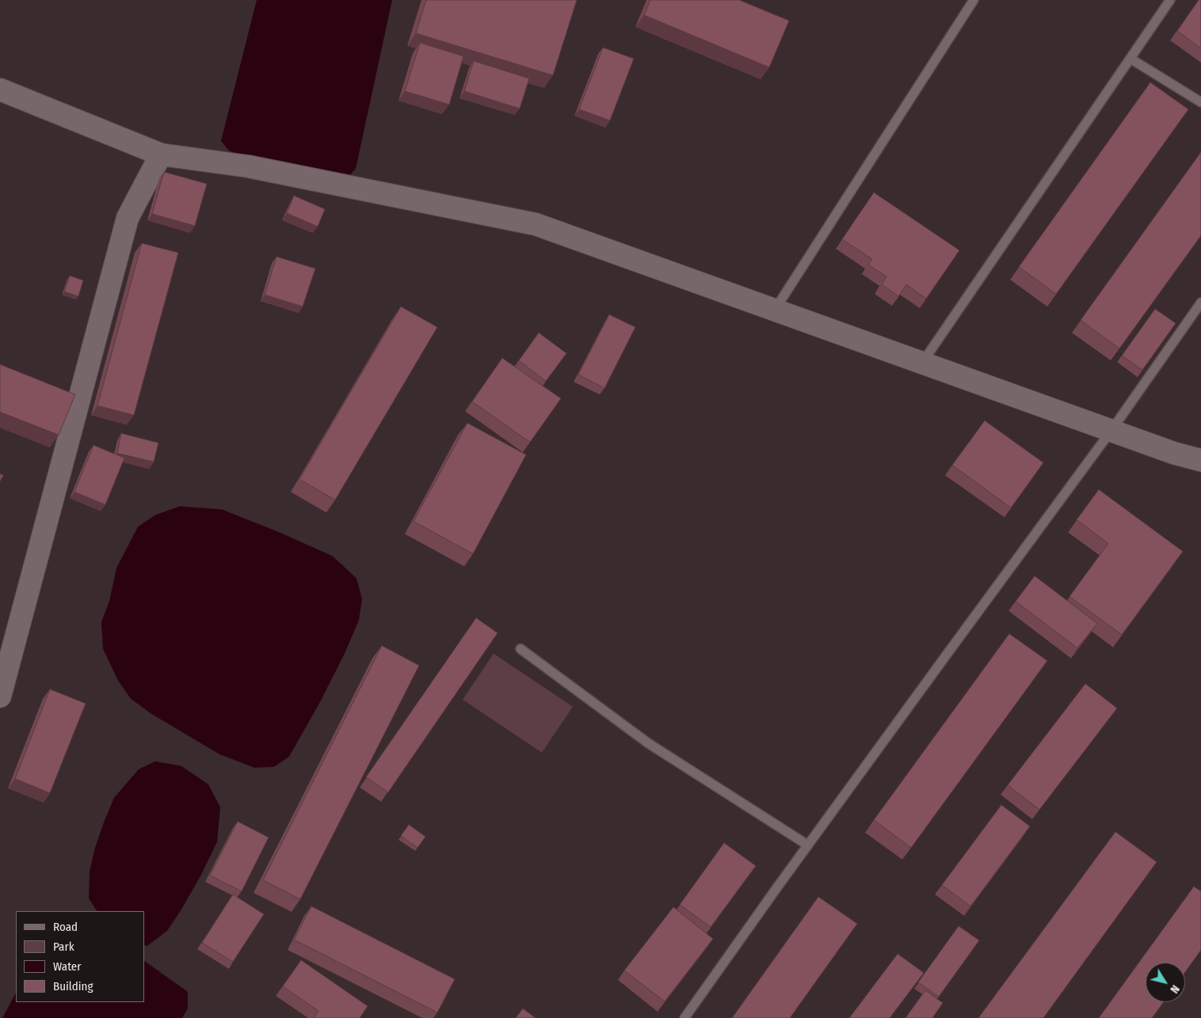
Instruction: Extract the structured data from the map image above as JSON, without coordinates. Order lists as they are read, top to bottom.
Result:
{
  "legend": [
    "Road",
    "Park",
    "Water",
    "Building"
  ],
  "north": "bottom right"
}
